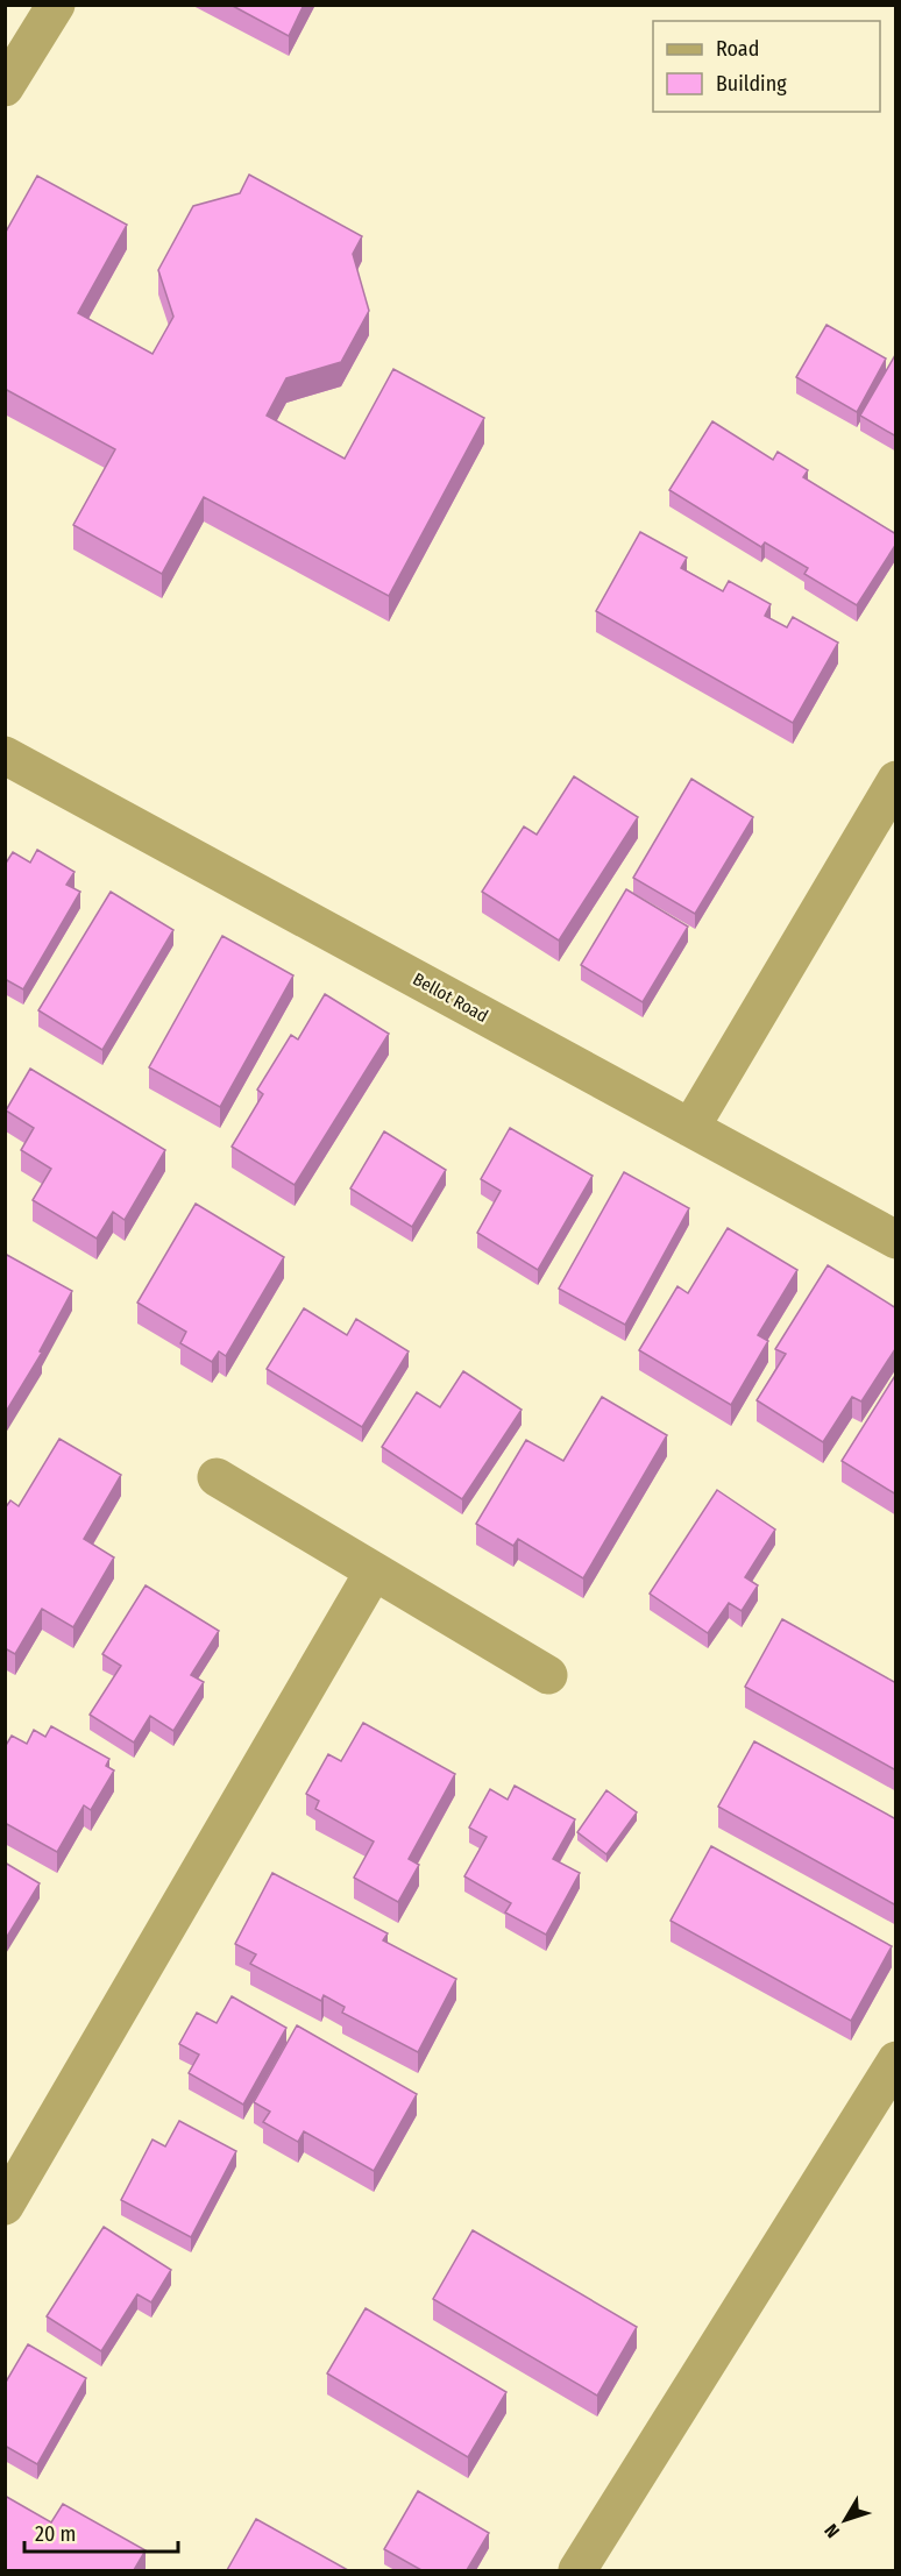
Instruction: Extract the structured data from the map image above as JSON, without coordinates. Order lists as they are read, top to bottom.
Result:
{
  "streets": {
    "street": ["Bellot Road"]
  },
  "legend": ["Road", "Building"],
  "scale_bar": "20 m",
  "north": "bottom left"
}
